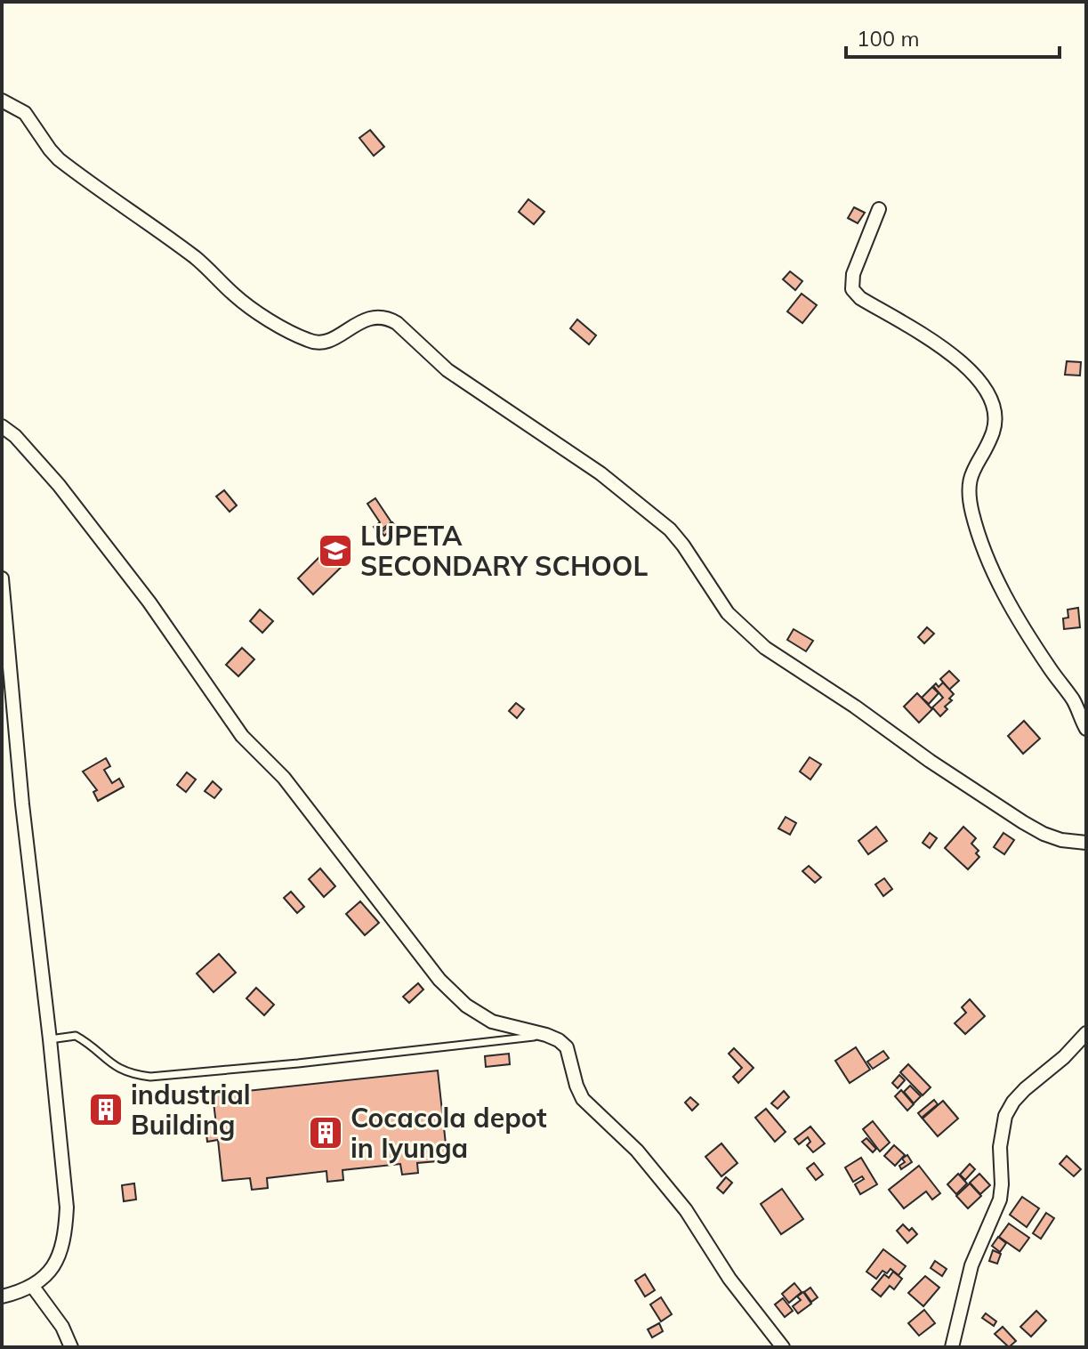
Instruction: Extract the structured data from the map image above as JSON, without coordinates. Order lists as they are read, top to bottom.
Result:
{
  "places": {
    "school or university": ["LUPETA SECONDARY SCHOOL"],
    "building": ["industrial Building", "Cocacola depot in Iyunga"]
  },
  "scale_bar": "100 m"
}
